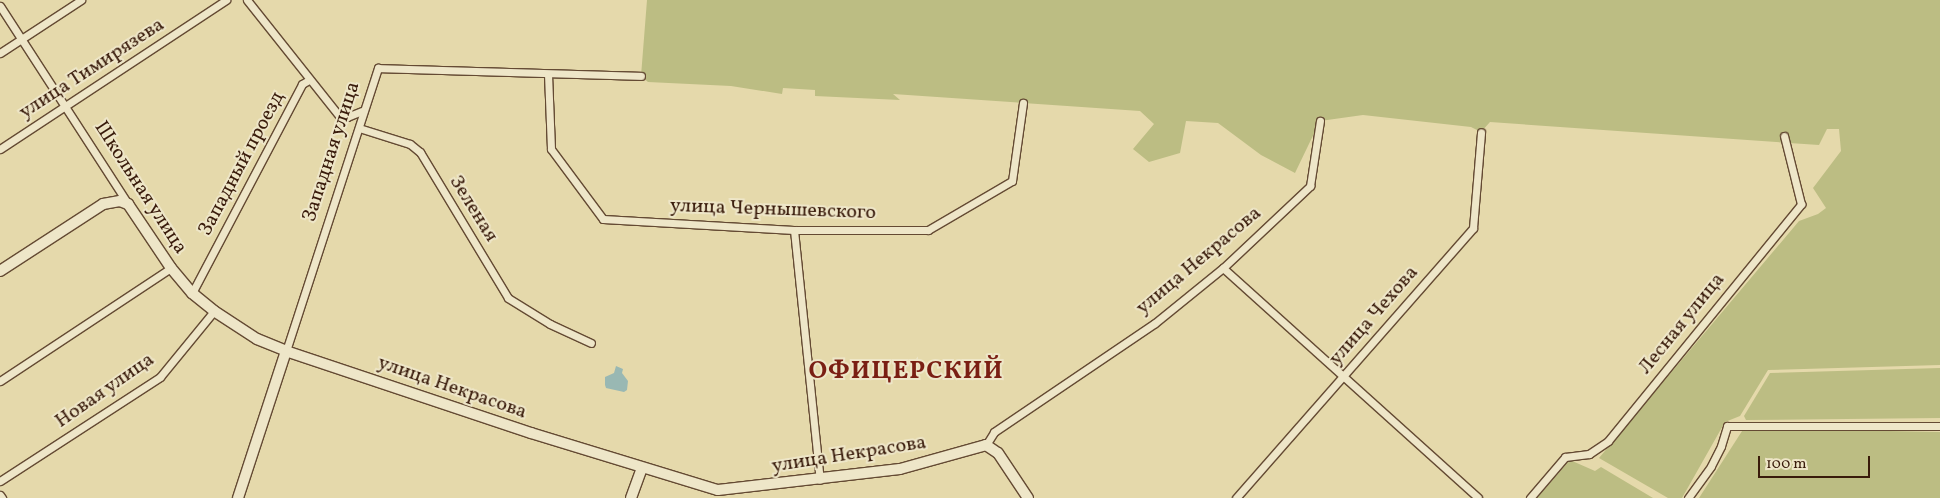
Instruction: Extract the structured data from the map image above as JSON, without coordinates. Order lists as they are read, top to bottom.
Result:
{
  "streets": {
    "street": [
      "улица Тимирязева",
      "Западная улица",
      "Западный проезд",
      "Школьная улица",
      "Зеленая",
      "улица Чернышевского",
      "улица Некрасова",
      "улица Чехова",
      "Лесная улица",
      "Новая улица"
    ]
  },
  "crossings": [
    ["улица Тимирязева", "Школьная улица"],
    ["Западная улица", "Школьная улица"],
    ["Западная улица", "Зеленая"],
    ["Западная улица", "улица Чернышевского"],
    ["Западная улица", "улица Некрасова"],
    ["Западный проезд", "Школьная улица"],
    ["Школьная улица", "улица Некрасова"],
    ["Школьная улица", "Новая улица"]
  ],
  "districts": ["ОФИЦЕРСКИЙ"],
  "scale_bar": "100 m"
}
